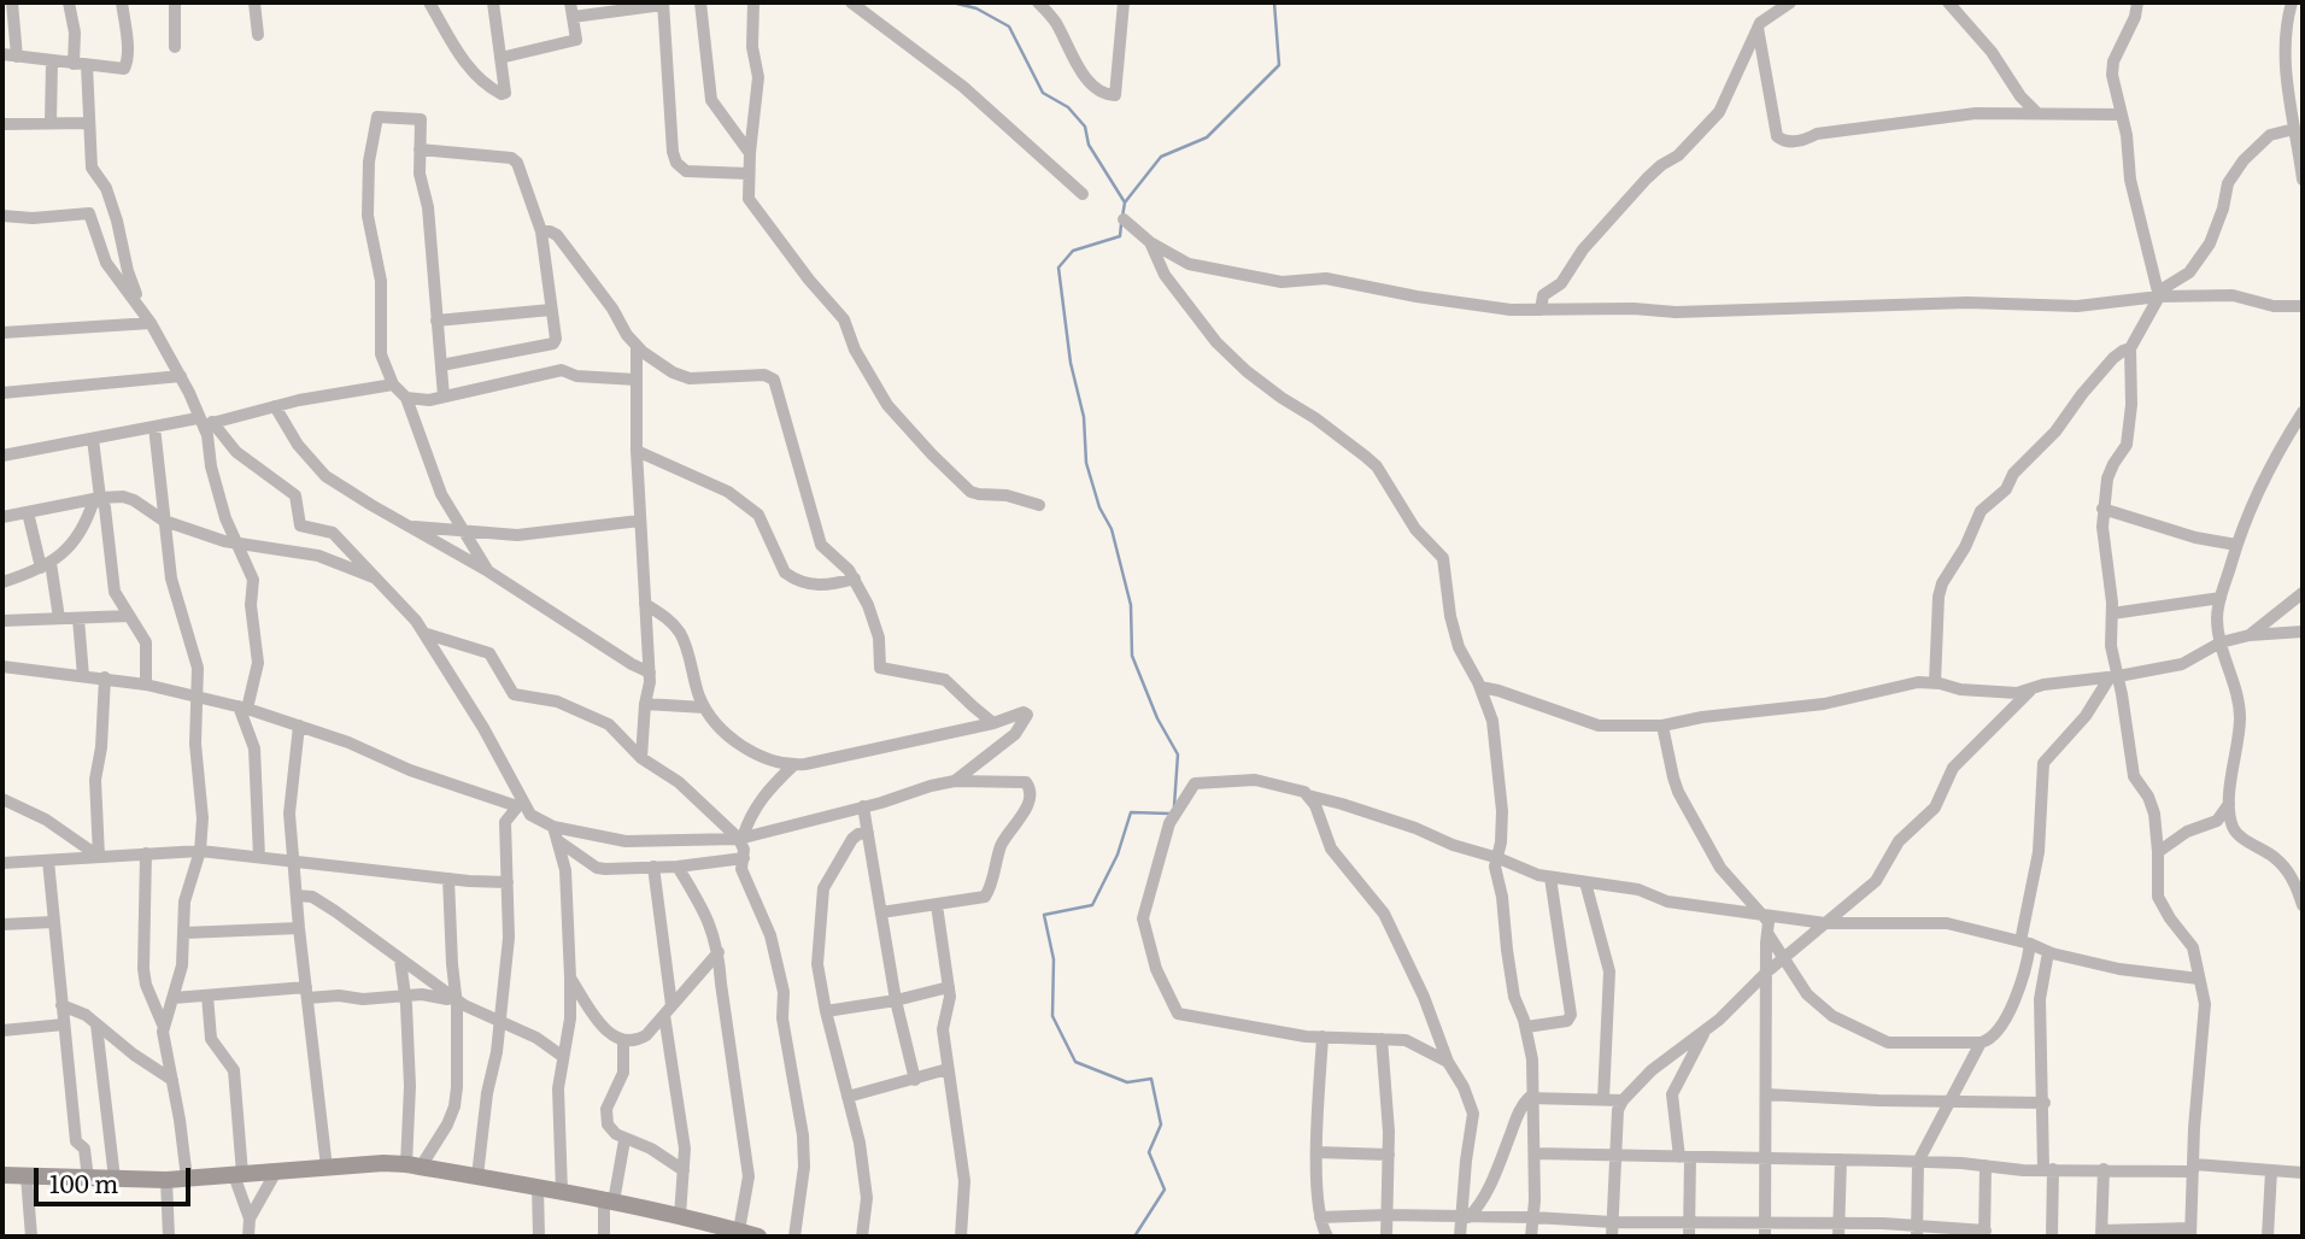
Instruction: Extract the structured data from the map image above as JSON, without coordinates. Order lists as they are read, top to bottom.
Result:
{
  "scale_bar": "100 m"
}
